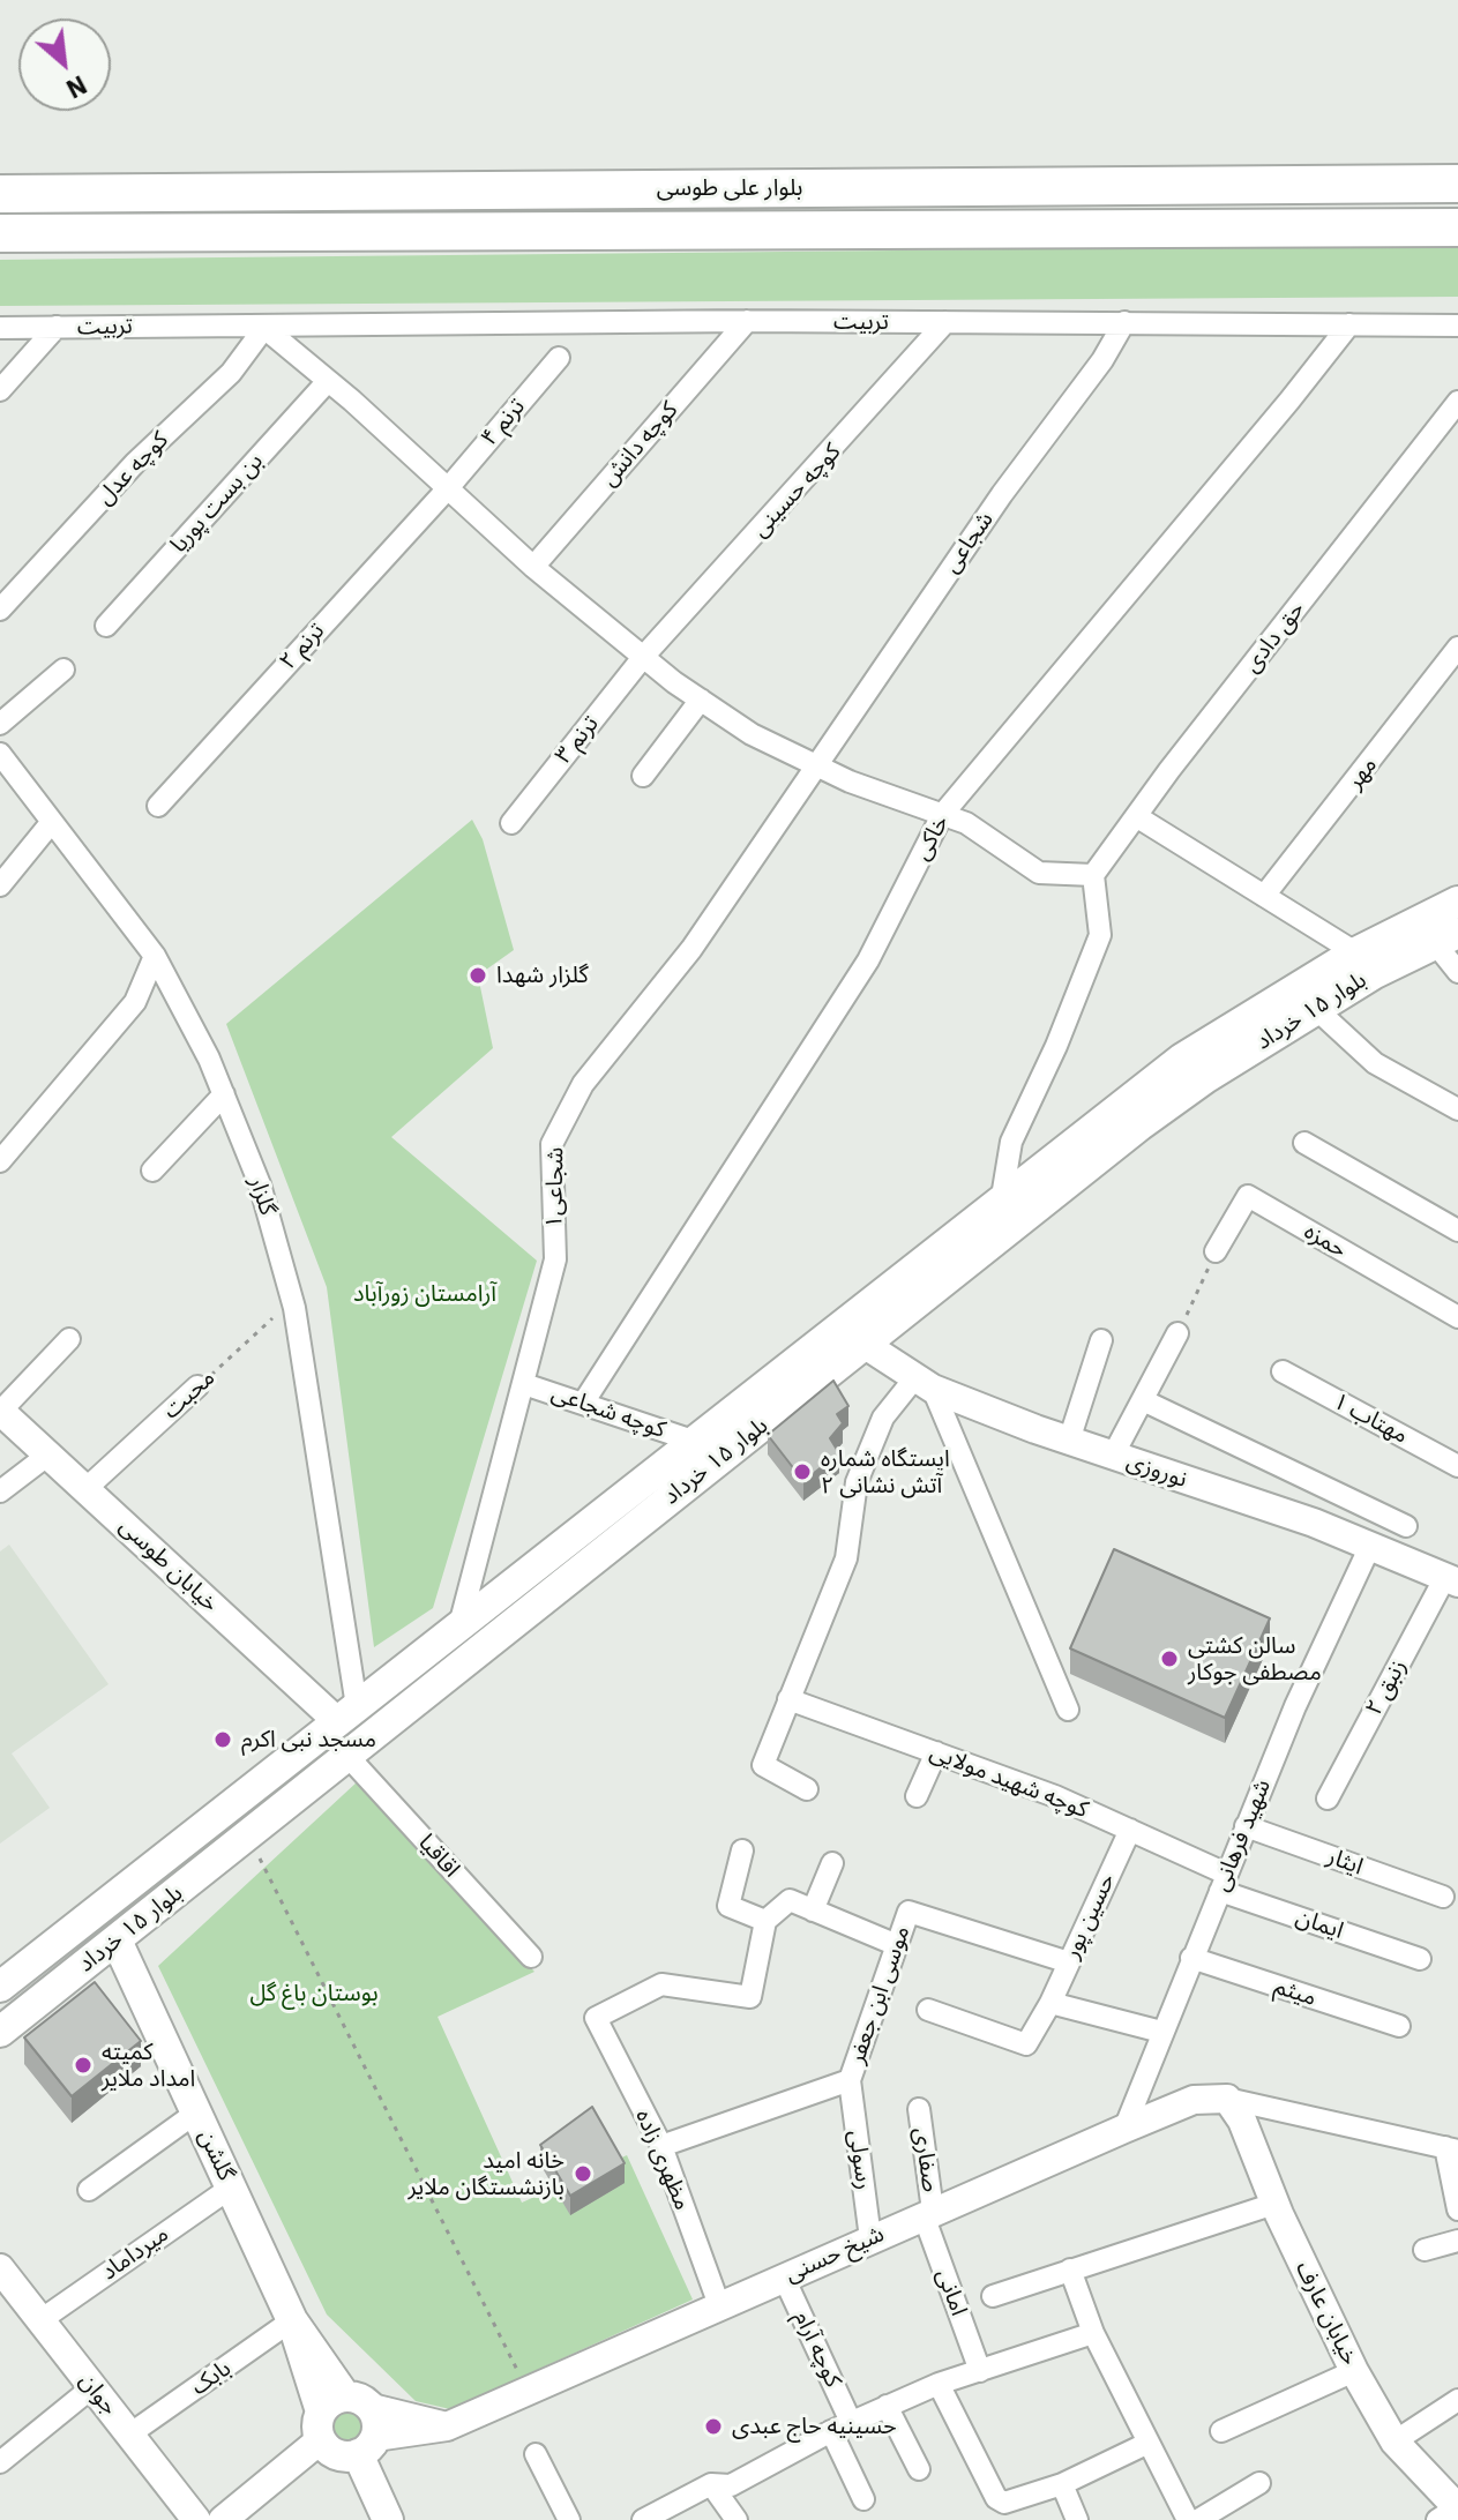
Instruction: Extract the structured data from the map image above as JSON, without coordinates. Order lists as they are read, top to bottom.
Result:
{
  "streets": {
    "highway": ["بلوار علی طوسی"],
    "main road": ["بلوار ۱۵ خرداد", "گلشن"],
    "street": [
      "تربیت",
      "ترنم ۴",
      "کوچه دانش",
      "کوچه عدل",
      "کوچه حسینی",
      "بن بست پوریا",
      "شجاعی",
      "حق دادی",
      "ترنم ۲",
      "ترنم ۳",
      "مهر",
      "خاکی",
      "شجاعی۱",
      "گلزار",
      "حمزه",
      "محبت",
      "کوچه شجاعی",
      "مهتاب ۱",
      "نوروزی",
      "خیابان طوسی",
      "زنبق ۲",
      "کوچه شهید مولایی",
      "شهید فرهانی",
      "اقاقیا",
      "ایثار",
      "حسین پور",
      "ایمان",
      "میثم",
      "موسی ابن جعفر",
      "مظهری زاده",
      "رسولی",
      "صفاری",
      "میرداماد",
      "شیخ حسنی",
      "امانی",
      "خیابان عارف",
      "کوچه آرام",
      "بابک",
      "جوان"
    ]
  },
  "crossings": [
    ["تربیت", "کوچه دانش"],
    ["تربیت", "کوچه عدل"],
    ["تربیت", "کوچه حسینی"],
    ["تربیت", "شجاعی"],
    ["تربیت", "خاکی"],
    ["ترنم ۴", "ترنم ۲"],
    ["کوچه حسینی", "ترنم ۳"],
    ["شجاعی", "شجاعی۱"],
    ["خاکی", "کوچه شجاعی"],
    ["بلوار ۱۵ خرداد", "شجاعی۱"],
    ["بلوار ۱۵ خرداد", "گلزار"],
    ["بلوار ۱۵ خرداد", "کوچه شجاعی"],
    ["بلوار ۱۵ خرداد", "نوروزی"],
    ["بلوار ۱۵ خرداد", "خیابان طوسی"],
    ["بلوار ۱۵ خرداد", "اقاقیا"],
    ["بلوار ۱۵ خرداد", "گلشن"],
    ["شجاعی۱", "کوچه شجاعی"],
    ["گلزار", "محبت"],
    ["گلزار", "خیابان طوسی"],
    ["محبت", "خیابان طوسی"],
    ["نوروزی", "زنبق ۲"],
    ["نوروزی", "شهید فرهانی"],
    ["کوچه شهید مولایی", "شهید فرهانی"],
    ["کوچه شهید مولایی", "حسین پور"],
    ["کوچه شهید مولایی", "ایمان"],
    ["شهید فرهانی", "ایثار"],
    ["شهید فرهانی", "ایمان"],
    ["شهید فرهانی", "میثم"],
    ["شهید فرهانی", "شیخ حسنی"],
    ["حسین پور", "موسی ابن جعفر"],
    ["موسی ابن جعفر", "رسولی"],
    ["گلشن", "میرداماد"],
    ["گلشن", "شیخ حسنی"],
    ["گلشن", "بابک"],
    ["مظهری زاده", "شیخ حسنی"],
    ["رسولی", "شیخ حسنی"],
    ["صفاری", "شیخ حسنی"],
    ["صفاری", "امانی"],
    ["میرداماد", "جوان"],
    ["شیخ حسنی", "امانی"],
    ["شیخ حسنی", "خیابان عارف"],
    ["شیخ حسنی", "کوچه آرام"],
    ["بابک", "جوان"]
  ],
  "parks": ["آرامستان زورآباد", "بوستان باغ گل"],
  "places": [
    "گلزار شهدا",
    "ایستگاه شماره ۲ آتش نشانی",
    "سالن کشتی مصطفی جوکار",
    "مسجد نبی اکرم",
    "کمیته امداد ملایر",
    "خانه امید بازنشستگان ملایر",
    "حسینیه حاج عبدی"
  ],
  "north": "bottom right"
}
